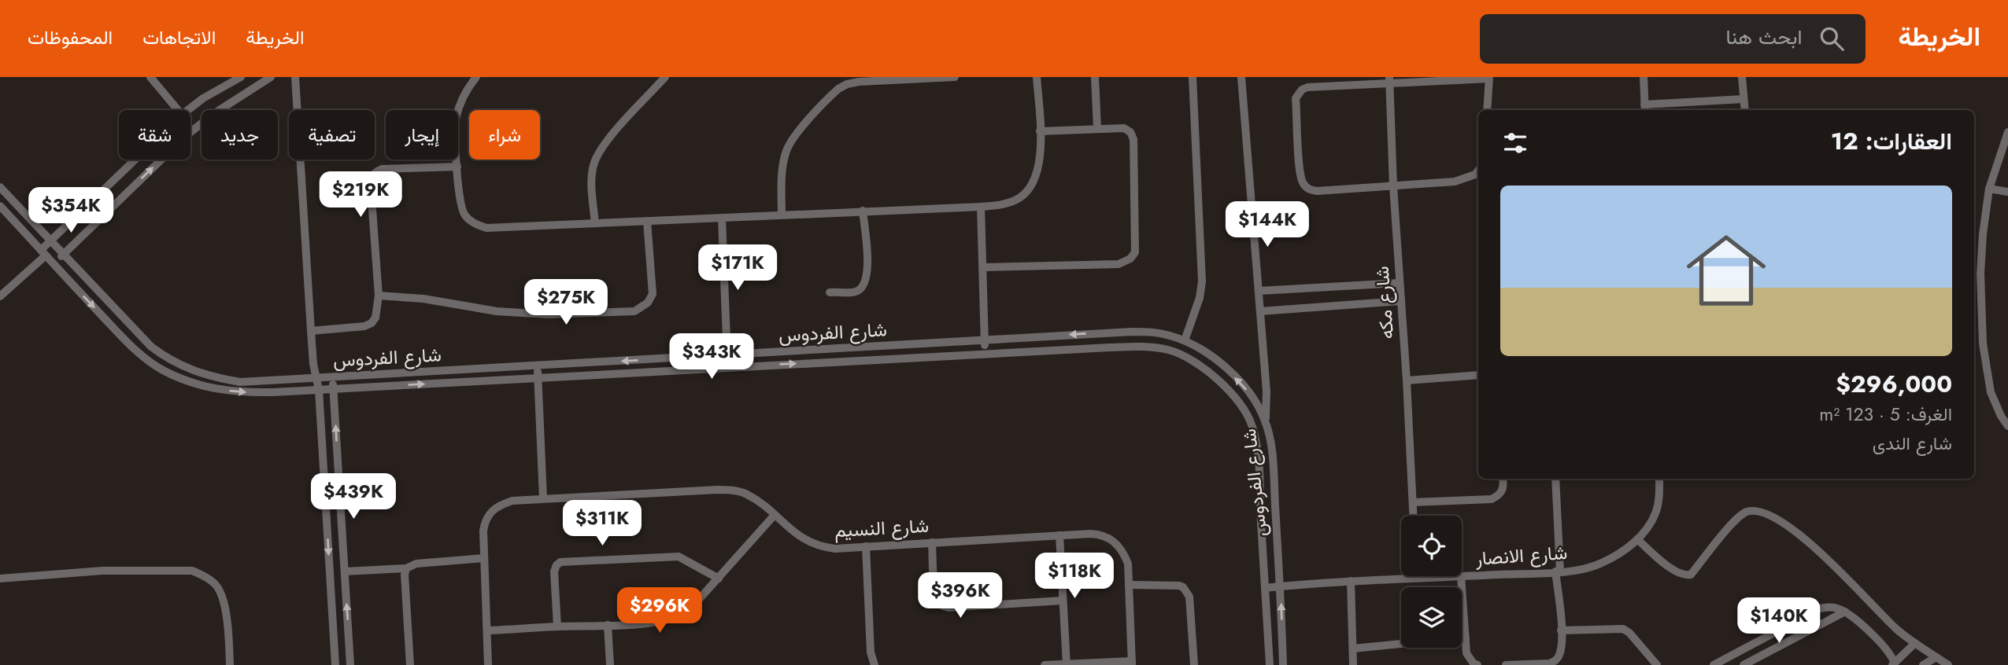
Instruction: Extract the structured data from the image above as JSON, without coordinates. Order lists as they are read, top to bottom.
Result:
{
  "streets": {
    "street": [
      "شارع مكه",
      "شارع الفردوس",
      "شارع النسيم",
      "شارع الانصار"
    ]
  },
  "crossings": [
    ["شارع الفردوس", "شارع الانصار"]
  ],
  "page": {
    "header": "الخريطة",
    "search": "ابحث هنا",
    "nav": ["الخريطة", "الاتجاهات", "المحفوظات"],
    "chip": [
      "شراء",
      "إيجار",
      "تصفية",
      "جديد",
      "شقة"
    ],
    "heading": "العقارات: 12",
    "price": [
      "$219K",
      "$354K",
      "$144K",
      "$171K",
      "$275K",
      "$343K",
      "$439K",
      "$311K",
      "$118K",
      "$396K",
      "$296K",
      "$140K"
    ],
    "list": [
      {
        "name": "$296,000",
        "note": "الغرف: 5 · 123 m² · شارع الندى"
      }
    ]
  }
}
